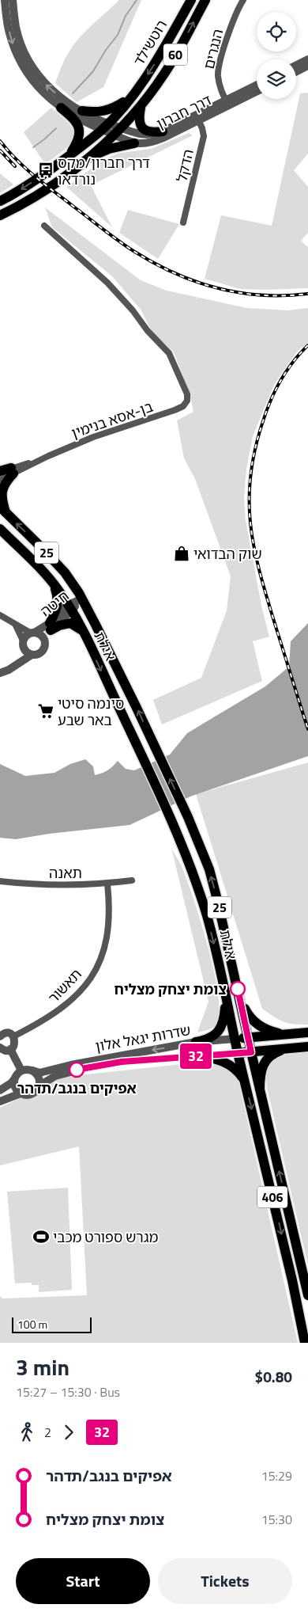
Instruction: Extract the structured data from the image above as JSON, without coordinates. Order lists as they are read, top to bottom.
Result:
{
  "streets": {
    "main road": [
      "רוטשילד",
      "60",
      "דרך חברון",
      "25",
      "אילת",
      "שדרות יגאל אלון",
      "406"
    ],
    "street": [
      "הנגרים",
      "הדקל",
      "בן-אסא בנימין",
      "חיטה",
      "תאנה",
      "תאשור"
    ]
  },
  "crossings": [
    ["רוטשילד", "60"],
    ["רוטשילד", "דרך חברון"],
    ["הנגרים", "דרך חברון"],
    ["60", "דרך חברון"],
    ["דרך חברון", "הדקל"],
    ["חיטה", "אילת"],
    ["אילת", "שדרות יגאל אלון"],
    ["תאנה", "תאשור"]
  ],
  "places": {
    "bus stop": ["דרך חברון/מקס נורדאו"],
    "shop": ["שוק הבדואי"],
    "supermarket": ["סינמה סיטי באר שבע"],
    "other": ["צומת יצחק מצליח", "אפיקים בנגב/תדהר"],
    "sports": ["מגרש ספורט מכבי"]
  },
  "lines": ["bus line 32"],
  "scale_bar": "100 m",
  "page": {
    "on_map": "32",
    "scale": "100 m",
    "heading": ["3 min", "15:27 – 15:30 · Bus", "$0.80"],
    "legs": ["2", "32"],
    "list": [
      {
        "name": "אפיקים בנגב/תדהר",
        "value": "15:29"
      },
      {
        "name": "צומת יצחק מצליח",
        "value": "15:30"
      }
    ],
    "buttons": ["Start", "Tickets"]
  }
}
